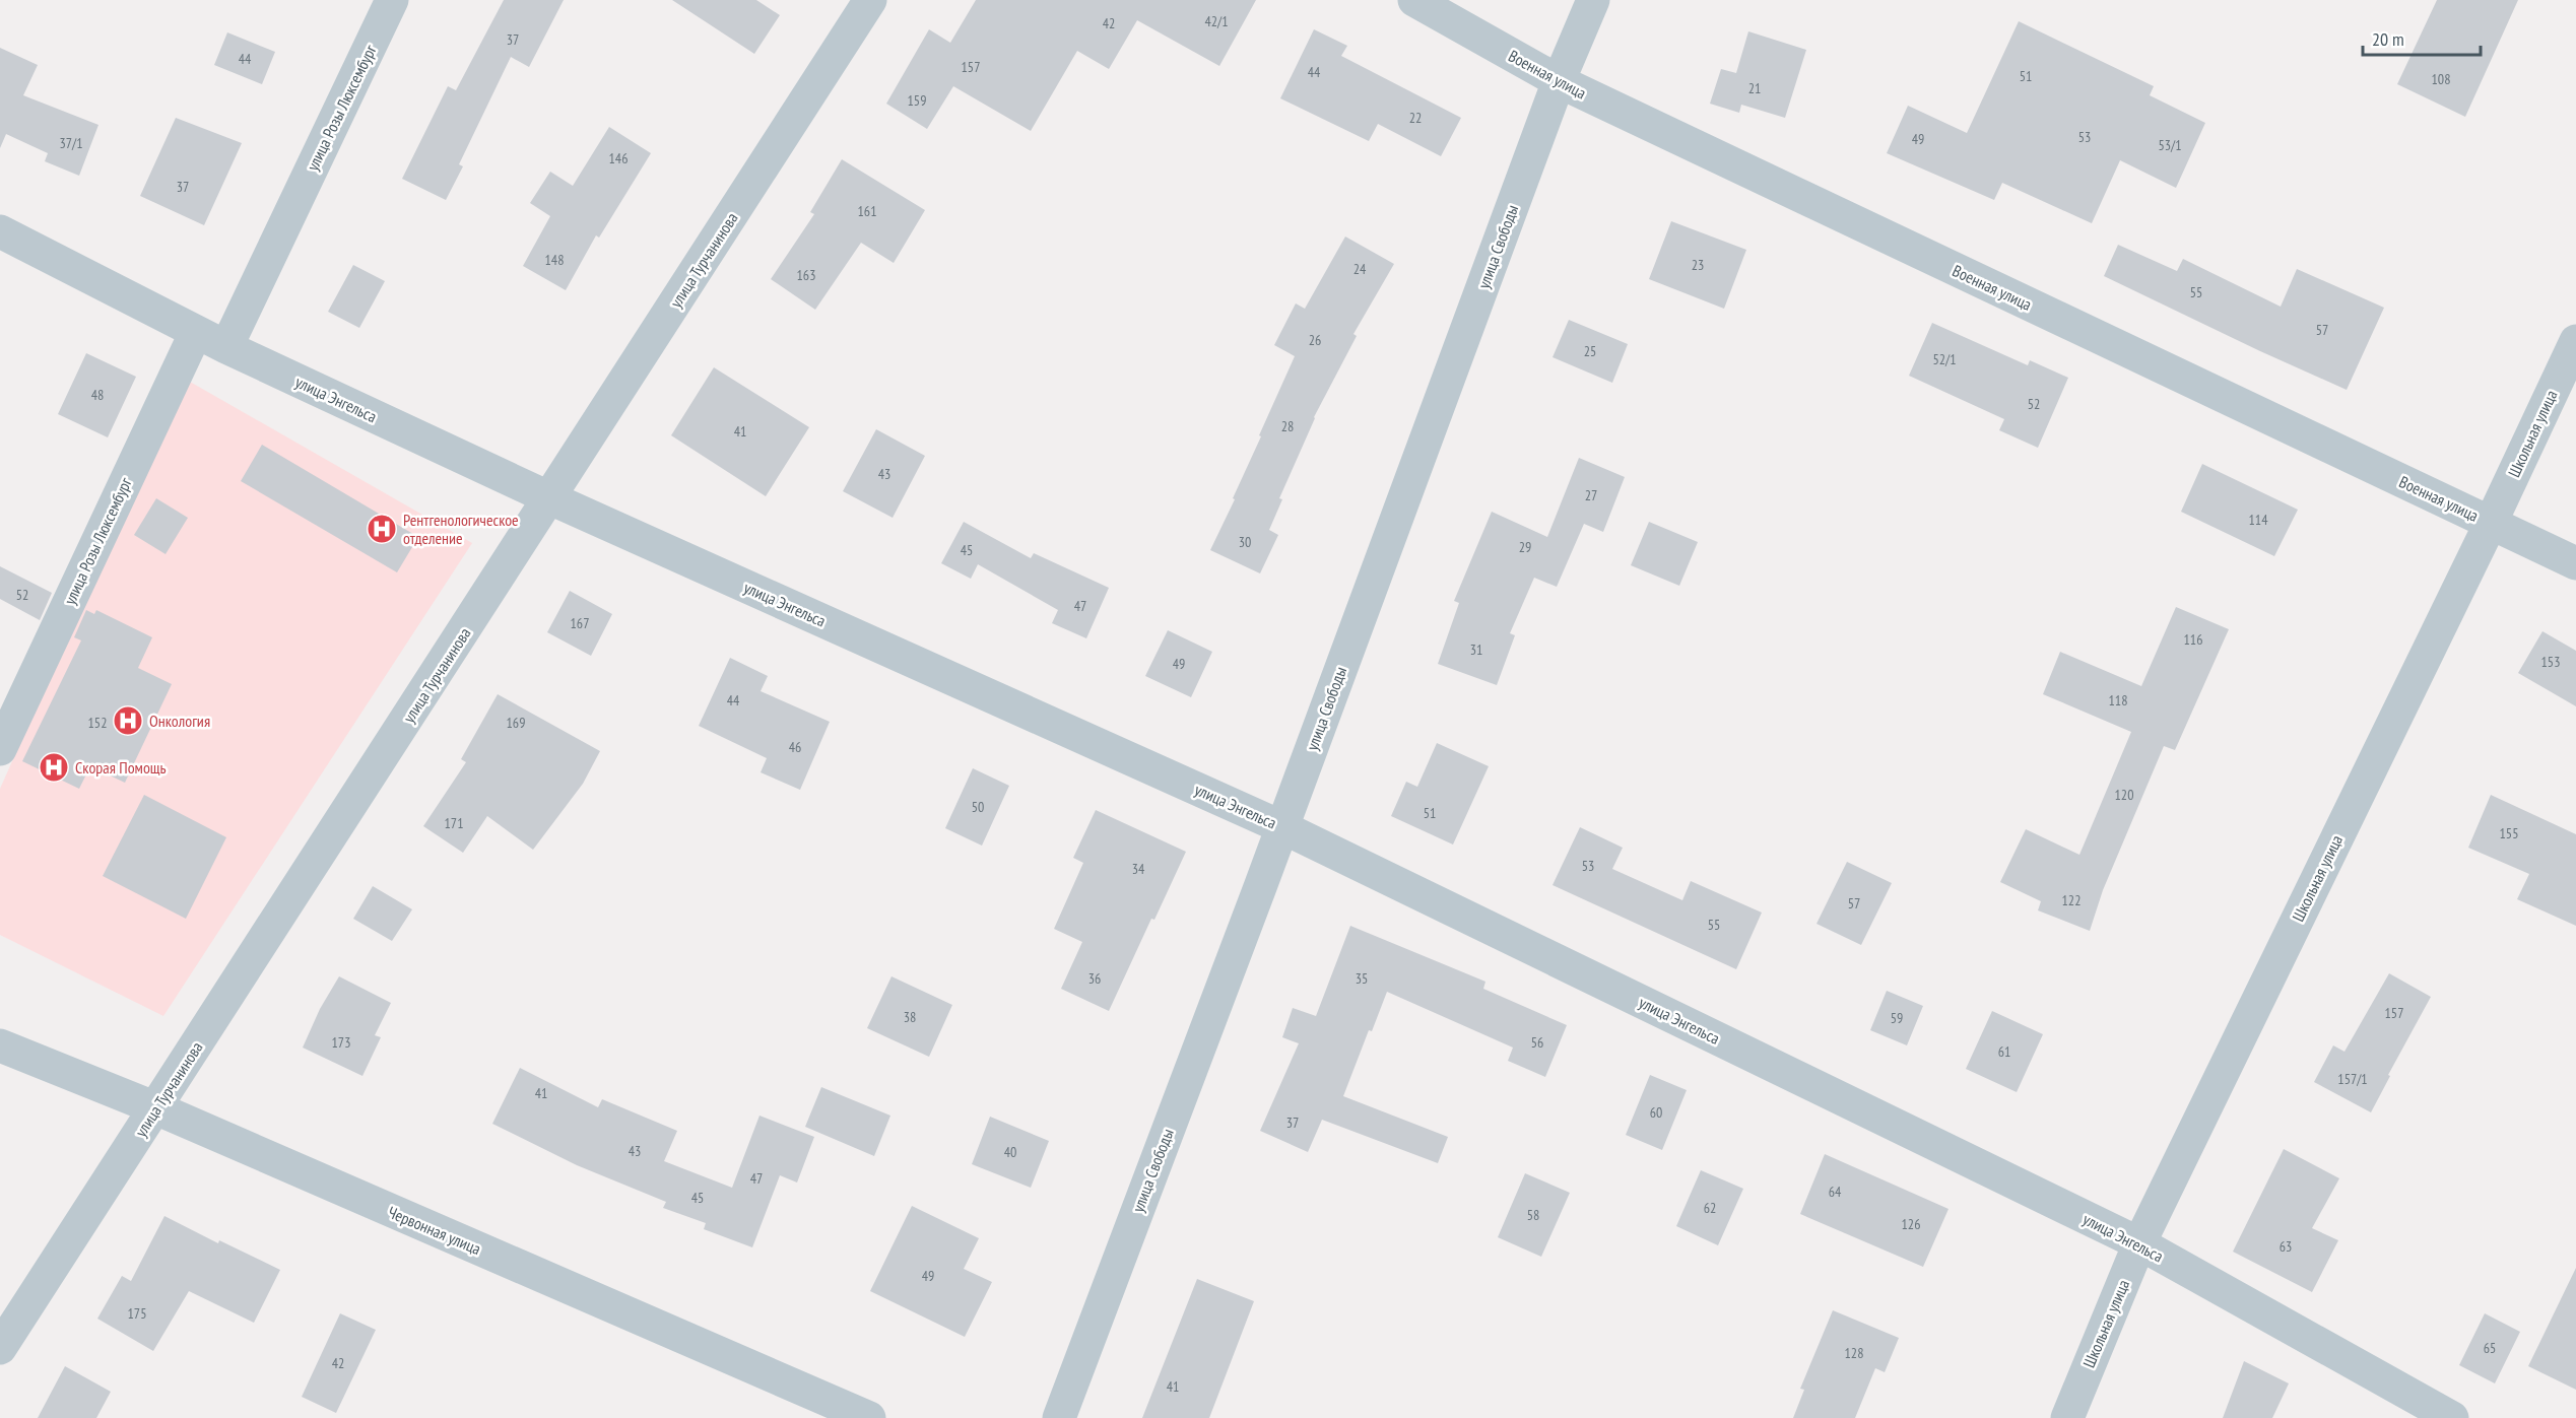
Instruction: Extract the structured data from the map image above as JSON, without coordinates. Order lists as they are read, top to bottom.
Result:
{
  "streets": {
    "street": [
      "Военная улица",
      "улица Розы Люксембург",
      "улица Свободы",
      "улица Турчанинова",
      "улица Энгельса",
      "Школьная улица",
      "Червонная улица"
    ]
  },
  "crossings": [
    ["Военная улица", "улица Свободы"],
    ["Военная улица", "Школьная улица"],
    ["улица Розы Люксембург", "улица Энгельса"],
    ["улица Свободы", "улица Энгельса"],
    ["улица Турчанинова", "улица Энгельса"],
    ["улица Турчанинова", "Червонная улица"],
    ["улица Энгельса", "Школьная улица"]
  ],
  "places": {
    "hospital": ["Рентгенологическое отделение", "Онкология", "Скорая Помощь"]
  },
  "house_numbers": [
    "42/1",
    "42",
    "37",
    "44",
    "157",
    "44",
    "51",
    "108",
    "21",
    "159",
    "22",
    "53",
    "49",
    "37/1",
    "53/1",
    "146",
    "37",
    "161",
    "148",
    "23",
    "24",
    "163",
    "55",
    "57",
    "26",
    "25",
    "52/1",
    "48",
    "52",
    "28",
    "41",
    "43",
    "27",
    "114",
    "30",
    "29",
    "45",
    "52",
    "47",
    "167",
    "116",
    "31",
    "153",
    "49",
    "44",
    "118",
    "152",
    "169",
    "46",
    "120",
    "50",
    "51",
    "171",
    "155",
    "53",
    "34",
    "122",
    "57",
    "55",
    "36",
    "35",
    "157",
    "38",
    "59",
    "173",
    "56",
    "61",
    "157/1",
    "41",
    "60",
    "37",
    "43",
    "40",
    "47",
    "64",
    "45",
    "62",
    "58",
    "126",
    "63",
    "49",
    "175",
    "65",
    "128",
    "42",
    "41"
  ],
  "scale_bar": "20 m"
}
